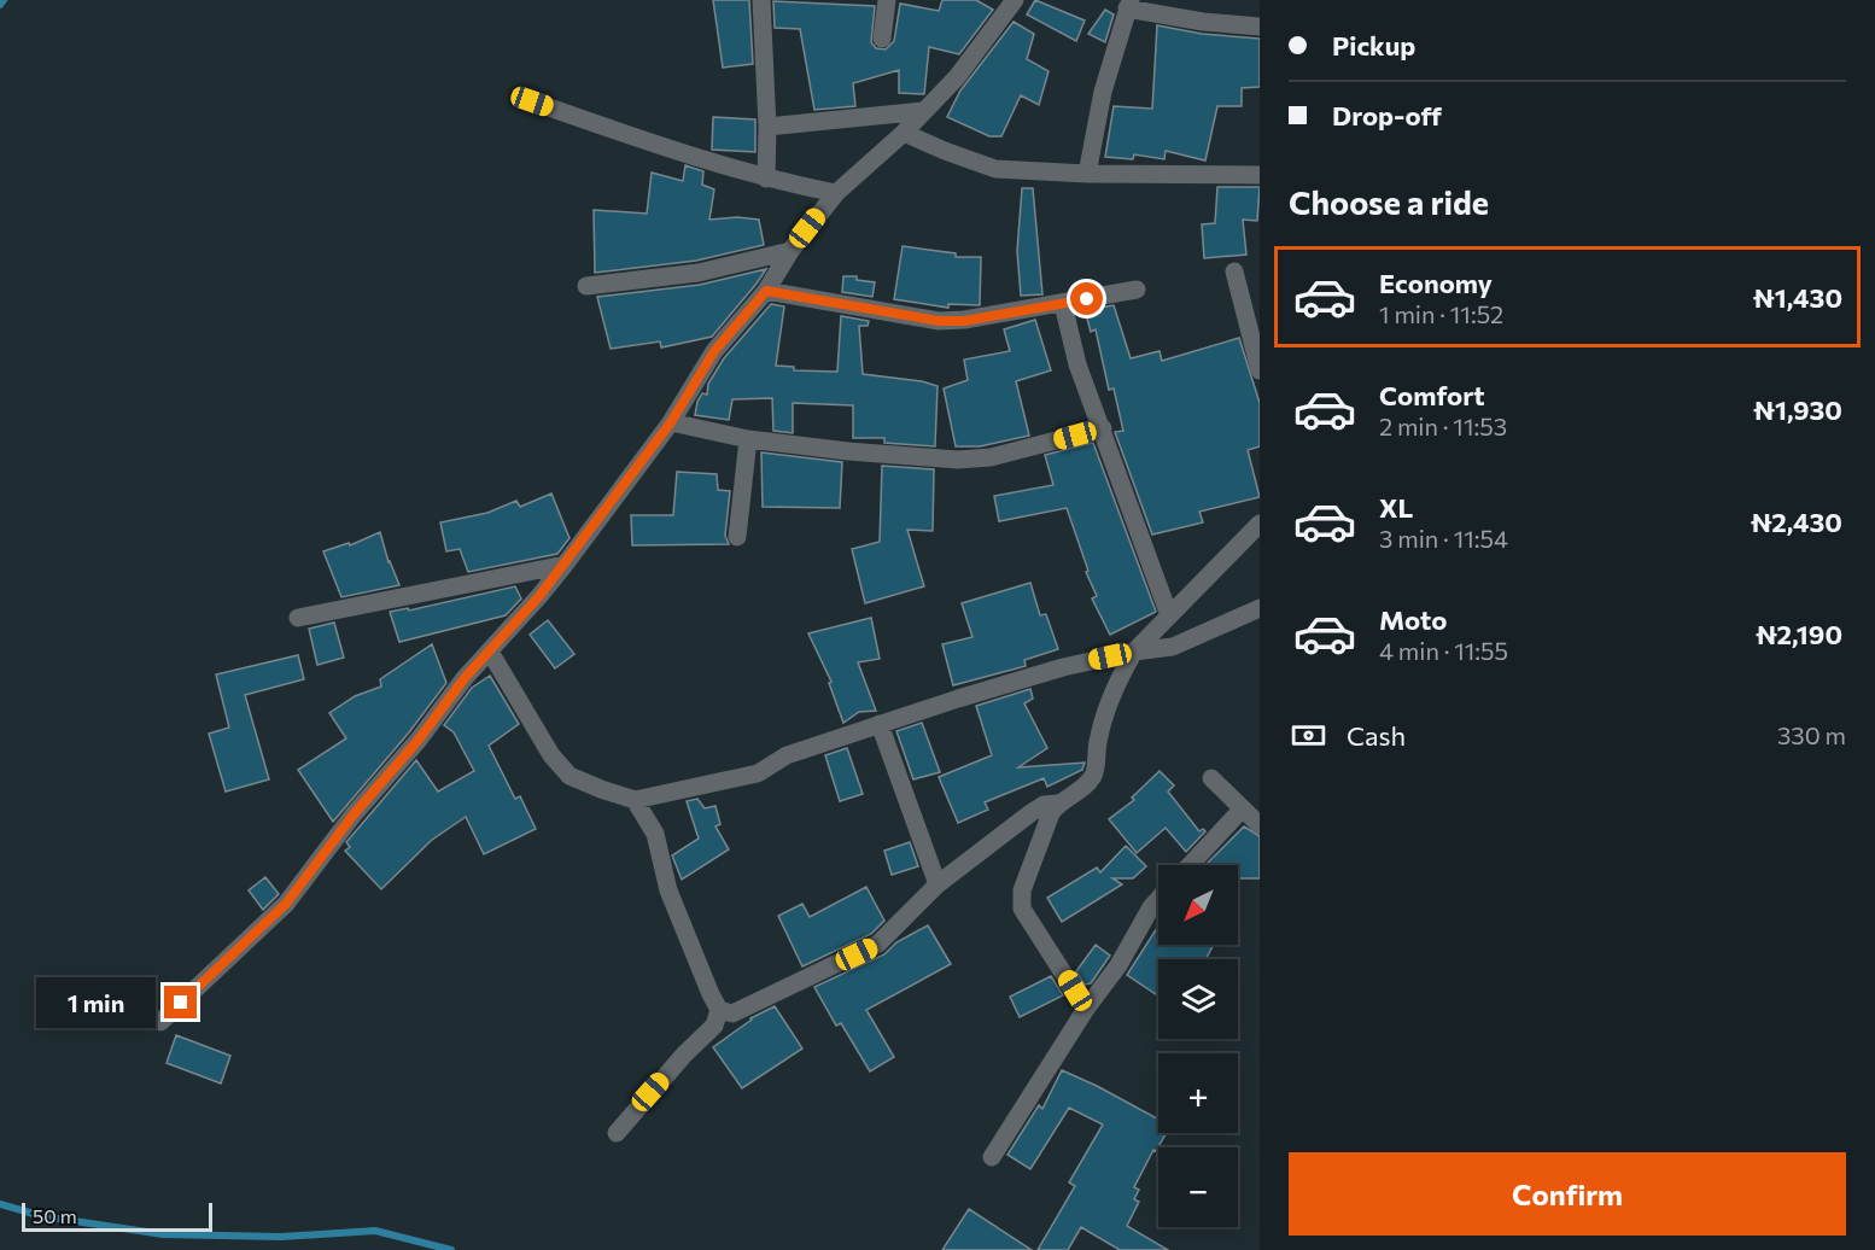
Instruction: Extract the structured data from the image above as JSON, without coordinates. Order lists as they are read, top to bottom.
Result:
{
  "scale_bar": "50 m",
  "north": "bottom left",
  "page": {
    "banner": ["Pickup", "Drop-off"],
    "heading": "Choose a ride",
    "list": [
      {
        "name": "Economy",
        "note": "1 min · 11:52",
        "value": "₦1,430"
      },
      {
        "name": "Comfort",
        "note": "2 min · 11:53",
        "value": "₦1,930"
      },
      {
        "name": "XL",
        "note": "3 min · 11:54",
        "value": "₦2,430"
      },
      {
        "name": "Moto",
        "note": "4 min · 11:55",
        "value": "₦2,190"
      }
    ],
    "pay": ["Cash", "330 m"],
    "map_buttons": ["+", "−"],
    "bubble": "1 min",
    "buttons": "Confirm",
    "scale": "50 m"
  }
}
